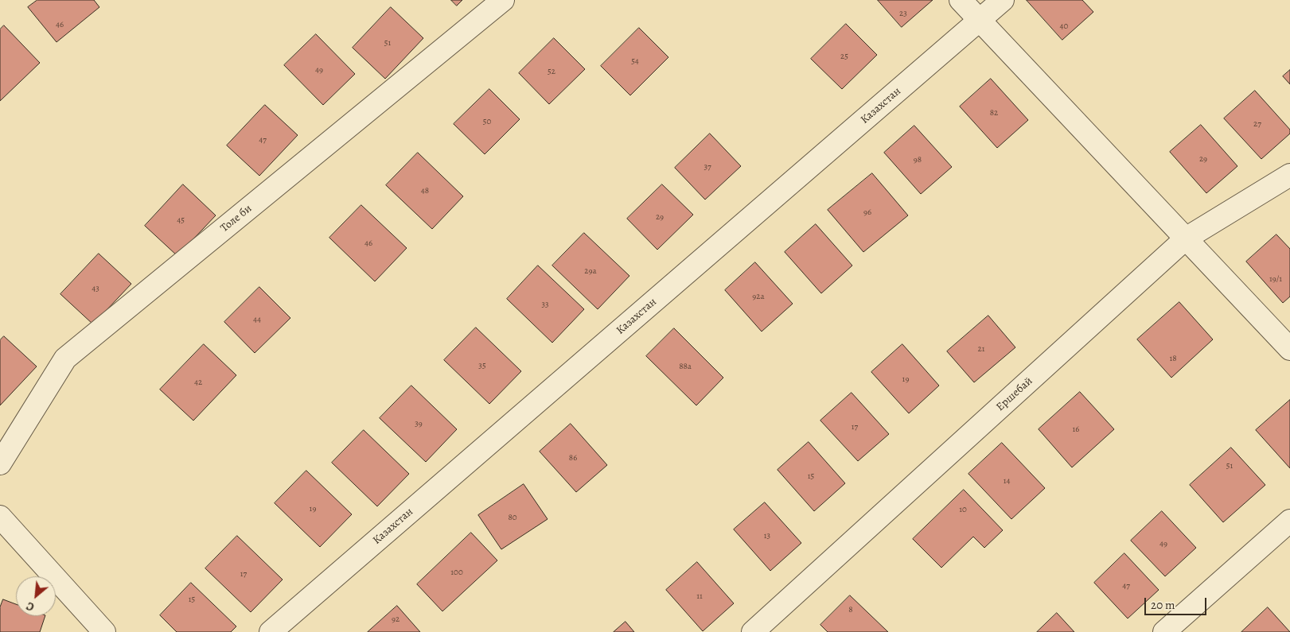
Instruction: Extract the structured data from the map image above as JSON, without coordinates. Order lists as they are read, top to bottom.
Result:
{
  "streets": {
    "street": ["Казахстан", "Толе би", "Ершебай"]
  },
  "house_numbers": [
    "23",
    "46",
    "40",
    "51",
    "25",
    "54",
    "49",
    "52",
    "82",
    "50",
    "27",
    "47",
    "29",
    "98",
    "37",
    "48",
    "96",
    "29",
    "45",
    "46",
    "29а",
    "19/1",
    "43",
    "92а",
    "33",
    "44",
    "21",
    "18",
    "35",
    "88а",
    "19",
    "42",
    "39",
    "17",
    "16",
    "86",
    "51",
    "15",
    "14",
    "19",
    "10",
    "80",
    "13",
    "49",
    "100",
    "17",
    "47",
    "11",
    "15",
    "8",
    "92"
  ],
  "scale_bar": "20 m",
  "north": "bottom left"
}
